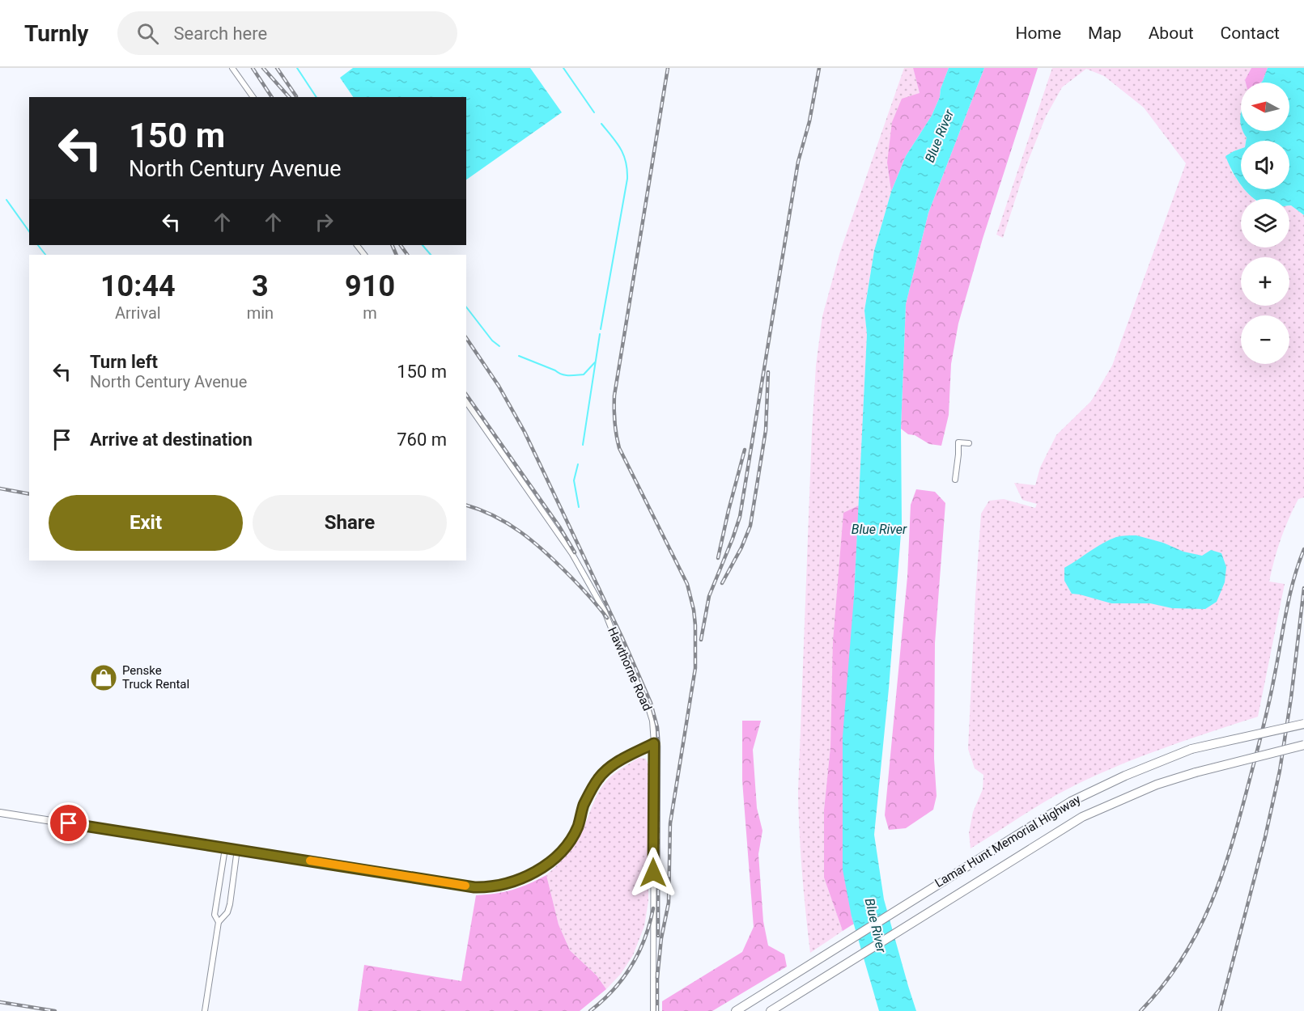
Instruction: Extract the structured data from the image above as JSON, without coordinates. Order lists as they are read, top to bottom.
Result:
{
  "streets": {
    "highway": ["Lamar Hunt Memorial Highway"],
    "street": ["Hawthorne Road"]
  },
  "water": ["Blue River"],
  "places": {
    "shop": ["Penske Truck Rental"]
  },
  "north": "left",
  "page": {
    "header": "Turnly",
    "search": "Search here",
    "nav": [
      "Home",
      "Map",
      "About",
      "Contact"
    ],
    "map_buttons": ["+", "−"],
    "turn": ["150 m", "North Century Avenue"],
    "eta": [
      "10:44",
      "Arrival",
      "3",
      "min",
      "910",
      "m"
    ],
    "list": [
      {
        "name": "Turn left",
        "note": "North Century Avenue",
        "value": "150 m"
      },
      {
        "name": "Arrive at destination",
        "value": "760 m"
      }
    ],
    "buttons": ["Exit", "Share"]
  }
}
